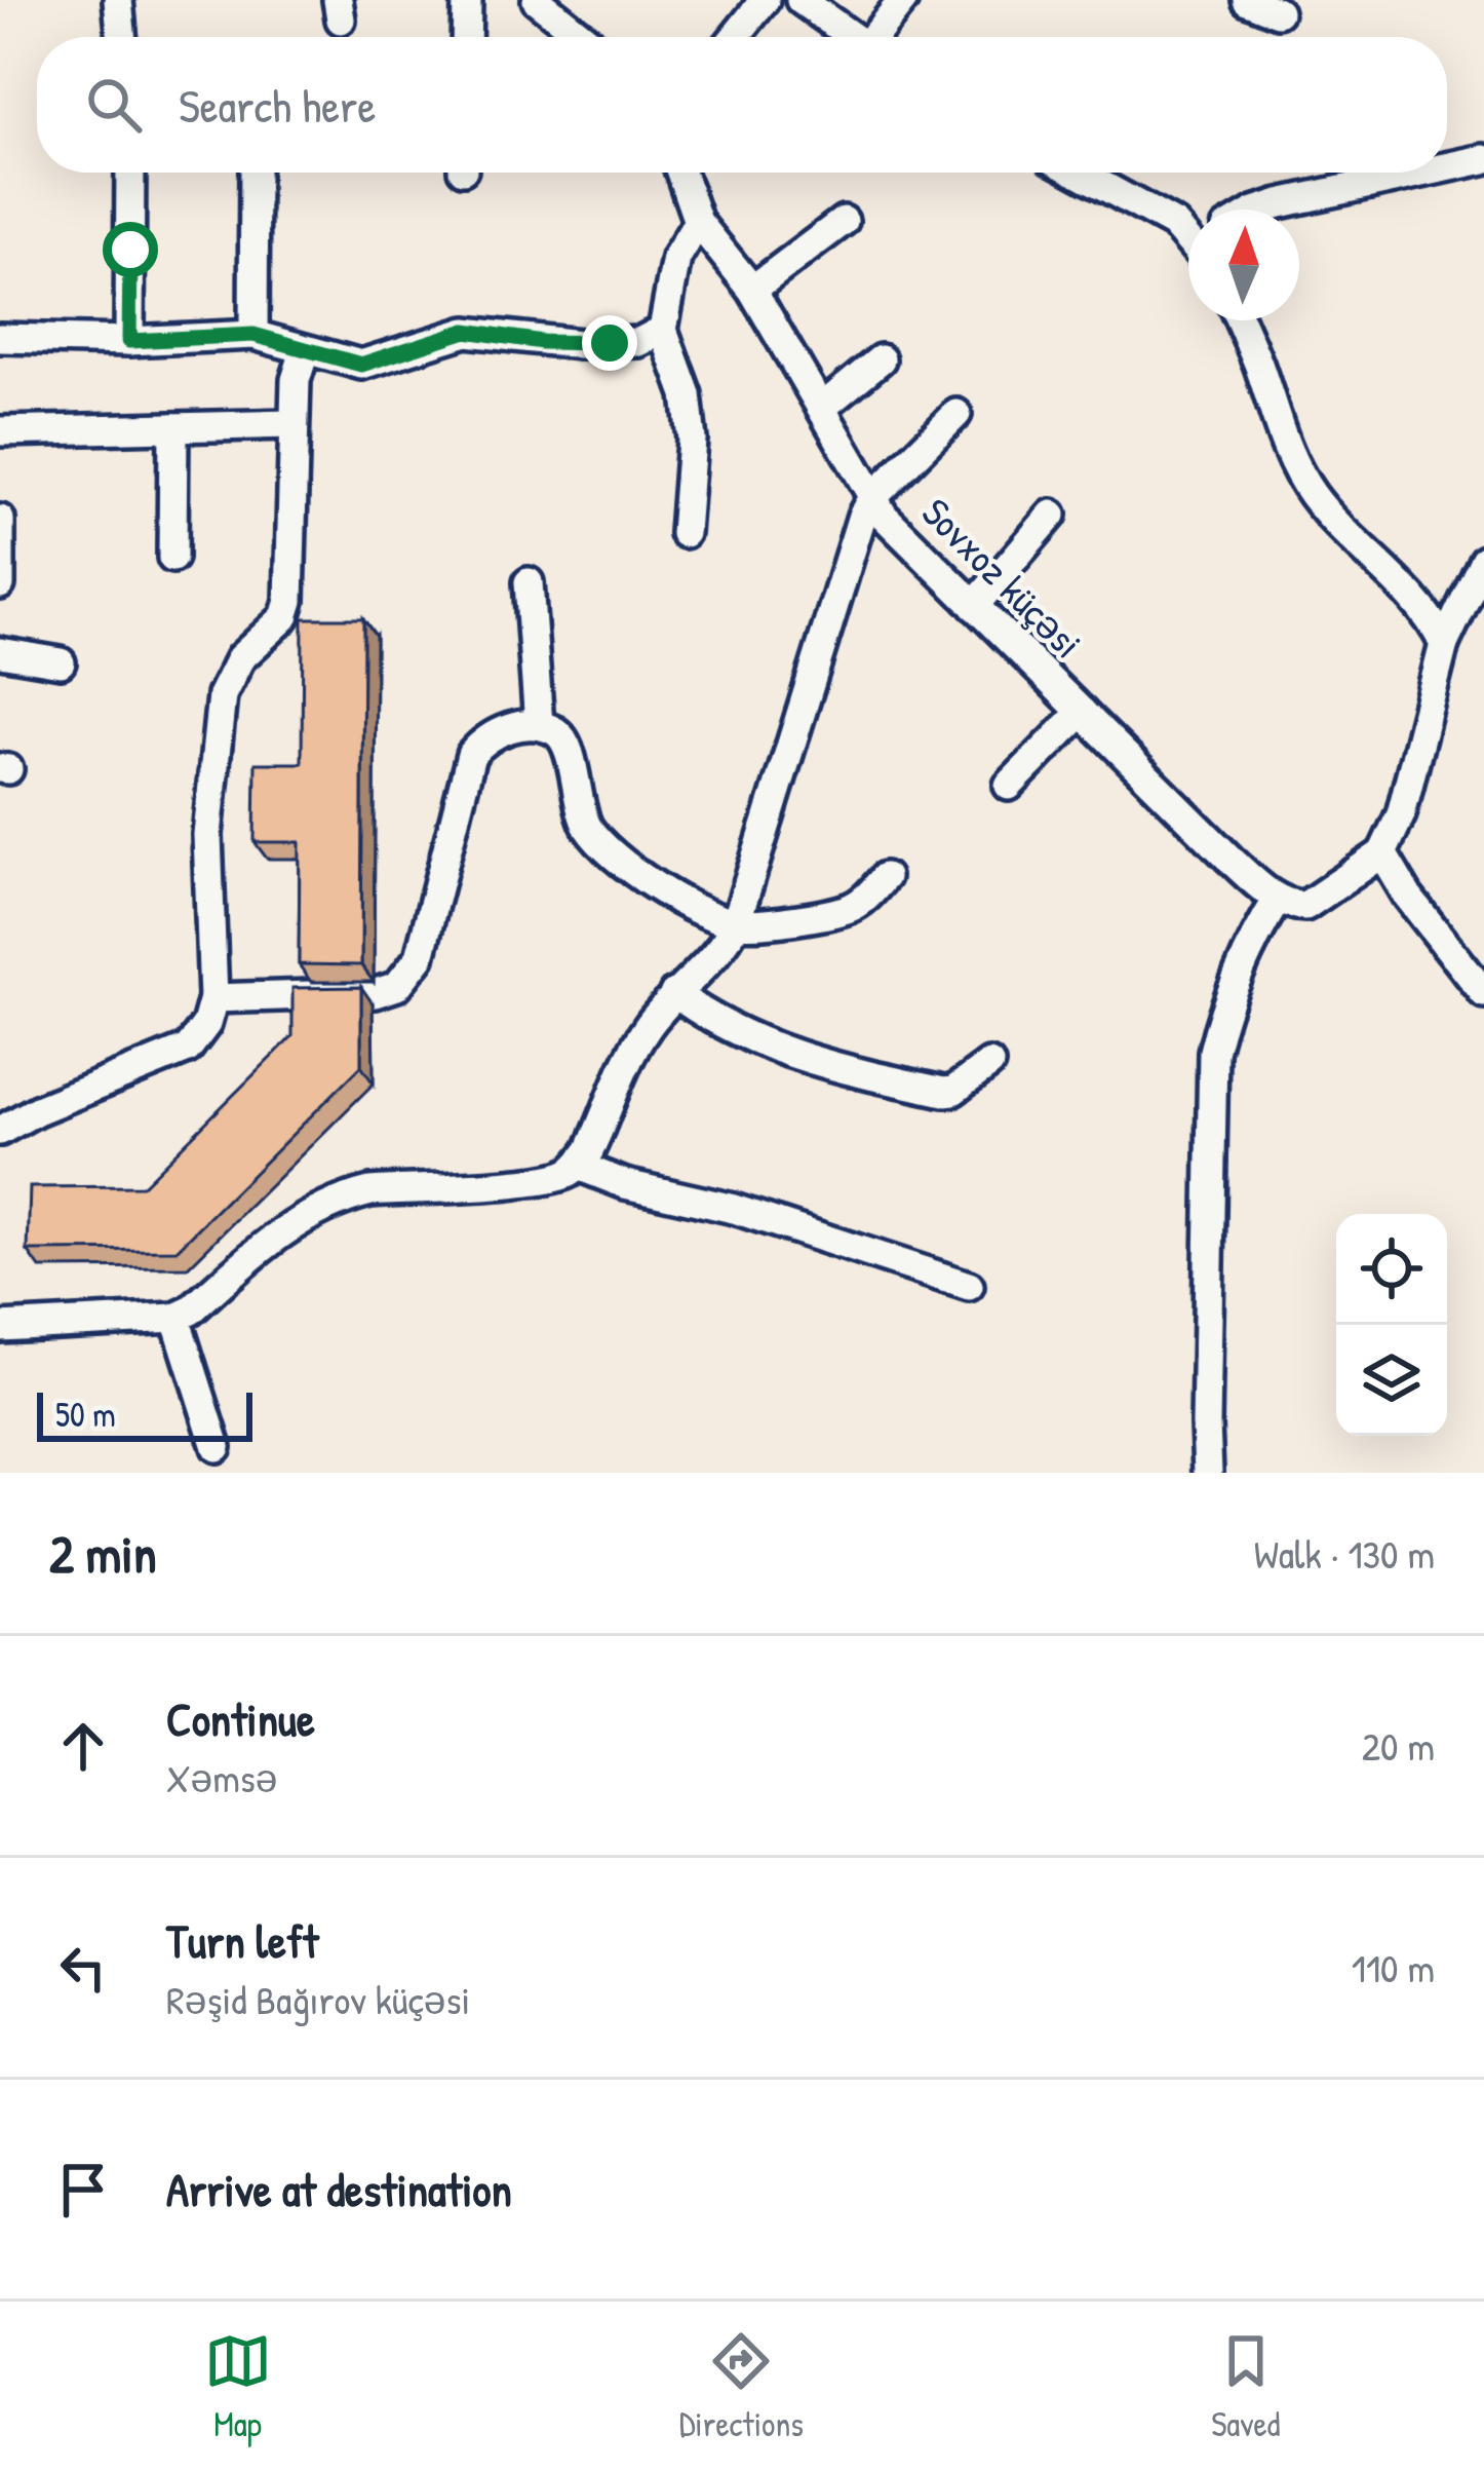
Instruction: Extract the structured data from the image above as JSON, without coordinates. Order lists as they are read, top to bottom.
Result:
{
  "streets": {
    "street": ["Sovxoz küçəsi"]
  },
  "scale_bar": "50 m",
  "north": "top",
  "page": {
    "search": "Search here",
    "scale": "50 m",
    "heading": ["2 min", "Walk · 130 m"],
    "list": [
      ["Continue", "Xəmsə", "20 m"],
      ["Turn left", "Rəşid Bağırov küçəsi", "110 m"],
      "Arrive at destination"
    ],
    "nav": ["Map", "Directions", "Saved"]
  }
}
